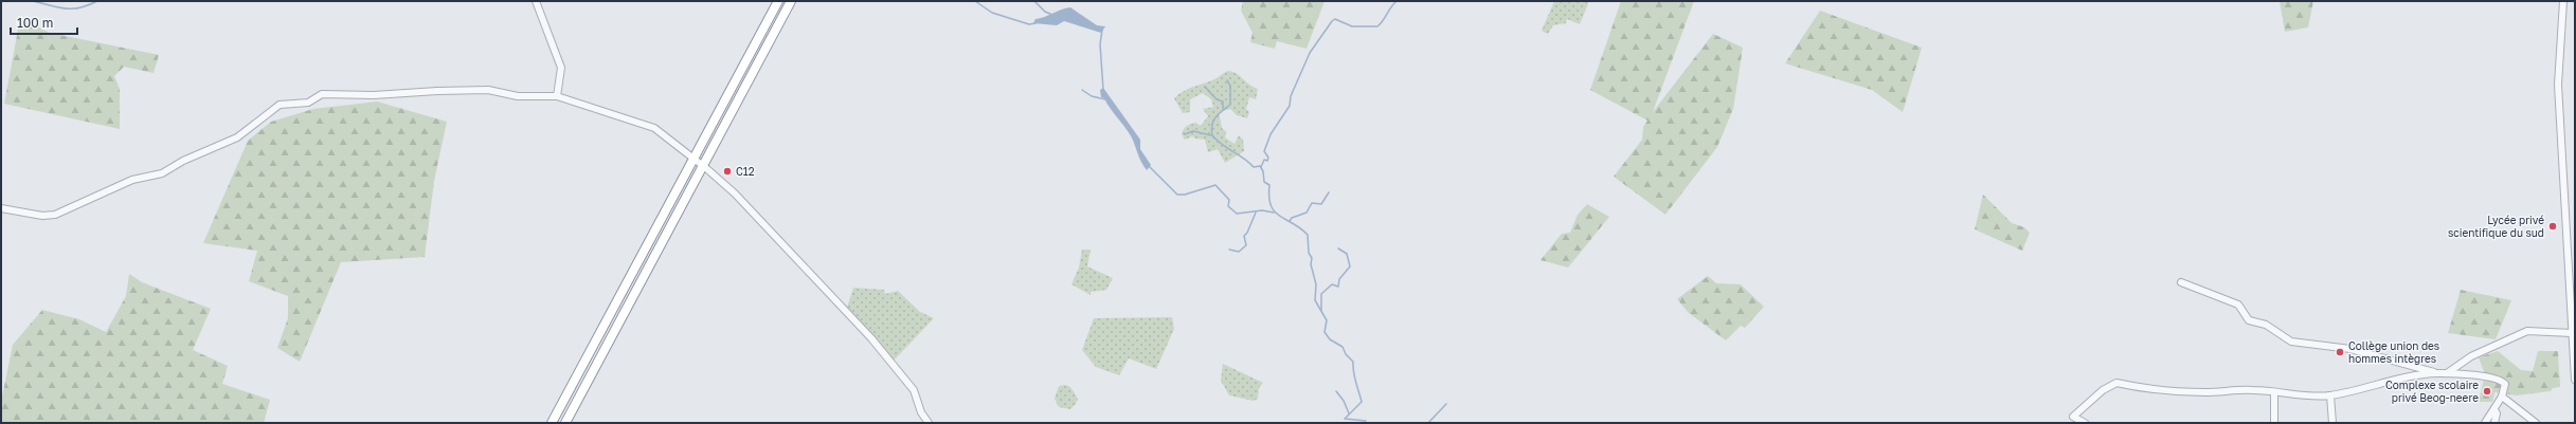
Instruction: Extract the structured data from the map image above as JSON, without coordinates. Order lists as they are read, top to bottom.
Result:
{
  "places": [
    "C12",
    "Lycée privé scientifique du sud",
    "Collège union des hommes intègres",
    "Complexe scolaire privé Beog-neere"
  ],
  "scale_bar": "100 m"
}
